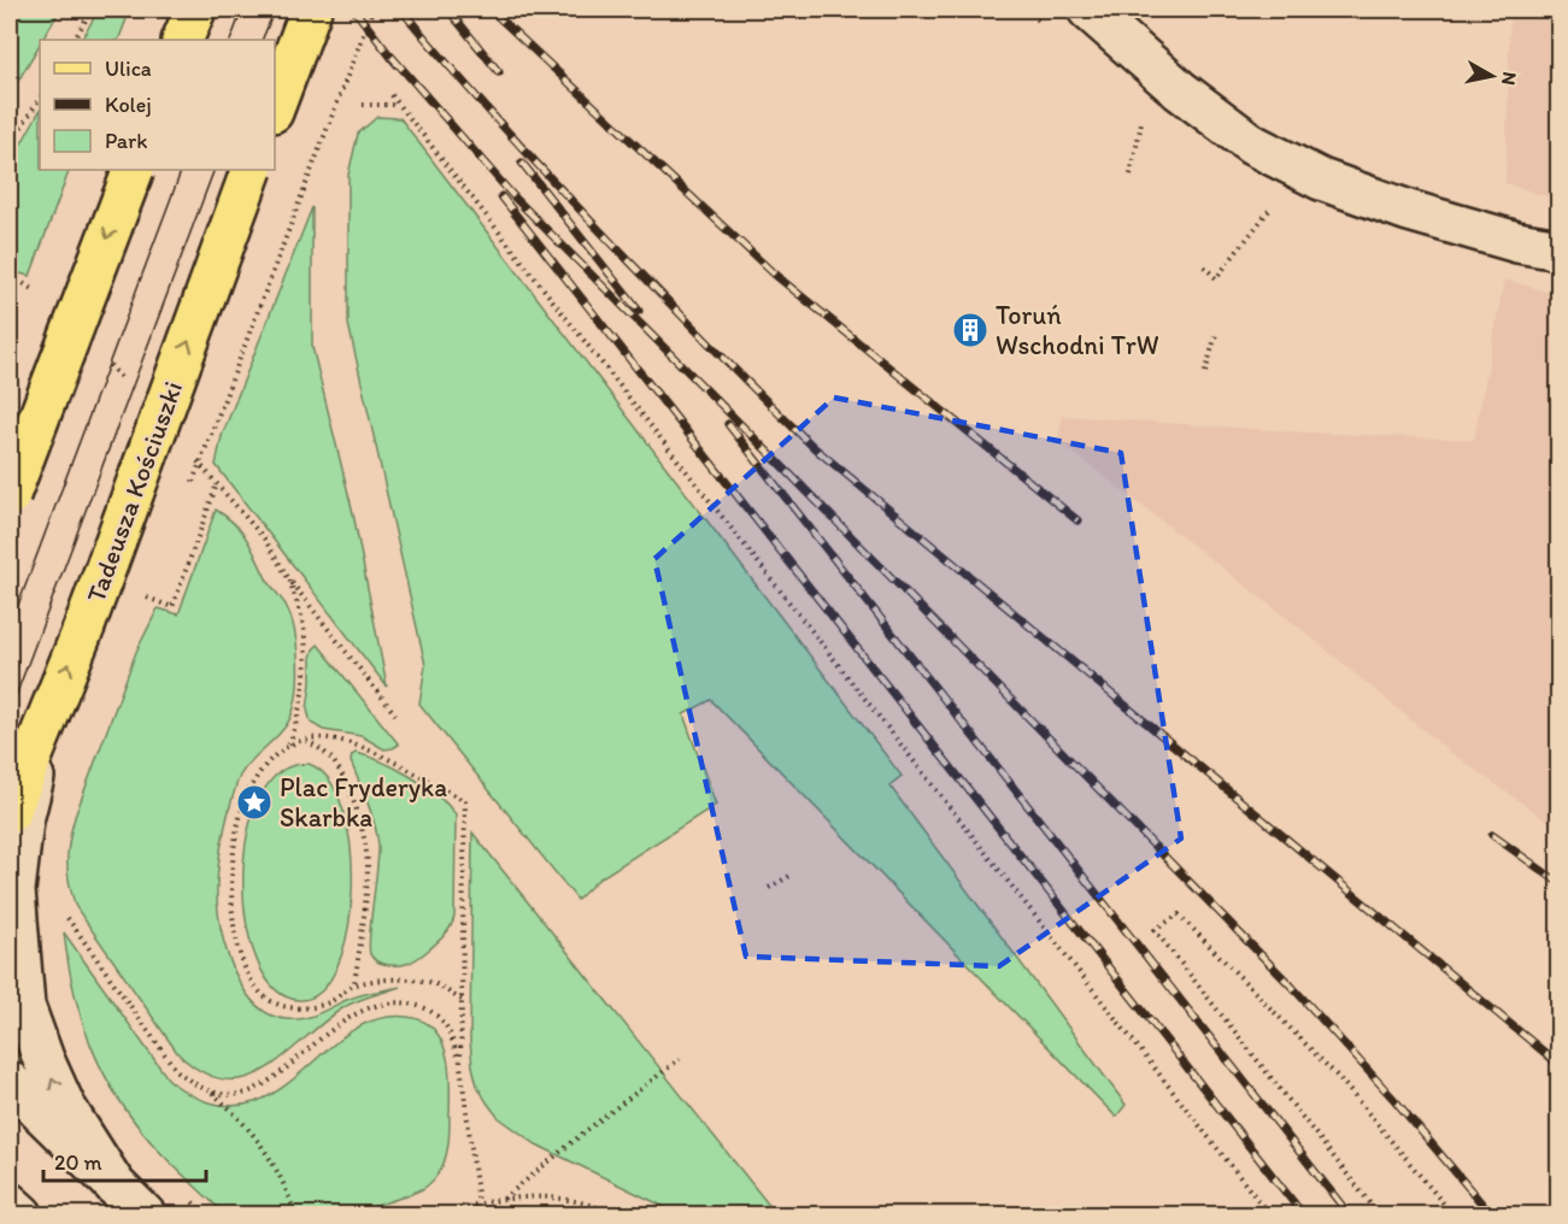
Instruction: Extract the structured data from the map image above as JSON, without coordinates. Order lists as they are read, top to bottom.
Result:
{
  "streets": {
    "main road": ["Tadeusza Kościuszki"]
  },
  "places": {
    "building": ["Toruń Wschodni TrW"],
    "place": ["Plac Fryderyka Skarbka"]
  },
  "legend": ["Ulica", "Kolej", "Park"],
  "scale_bar": "20 m",
  "north": "right"
}
